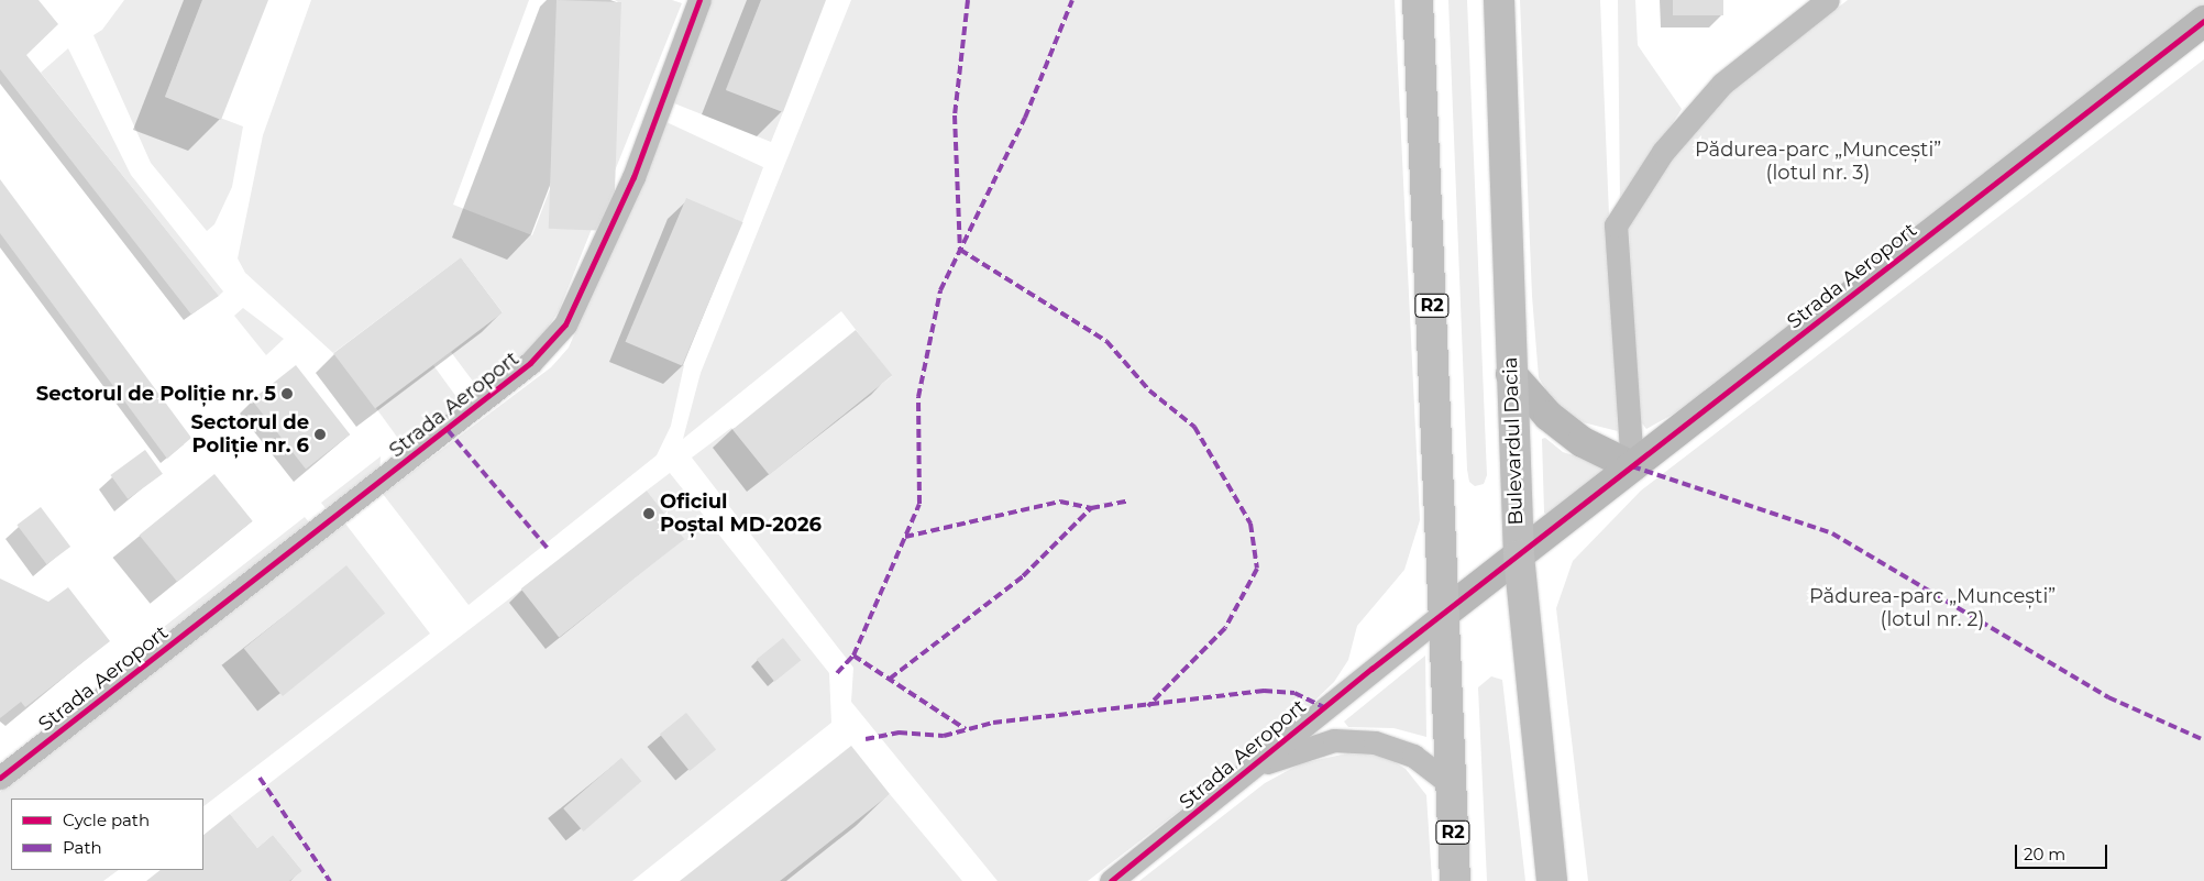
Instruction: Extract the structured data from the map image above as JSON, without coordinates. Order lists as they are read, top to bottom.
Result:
{
  "streets": {
    "main road": ["R2", "Bulevardul Dacia"],
    "street": ["Strada Aeroport"]
  },
  "crossings": [
    ["Strada Aeroport", "R2"],
    ["Strada Aeroport", "Bulevardul Dacia"]
  ],
  "parks": ["Pădurea-parc „Muncești” (lotul nr. 3)", "Pădurea-parc „Muncești” (lotul nr. 2)"],
  "places": ["Sectorul de Poliție nr. 5", "Sectorul de Poliție nr. 6", "Oficiul Poștal MD-2026"],
  "legend": ["Cycle path", "Path"],
  "scale_bar": "20 m"
}
